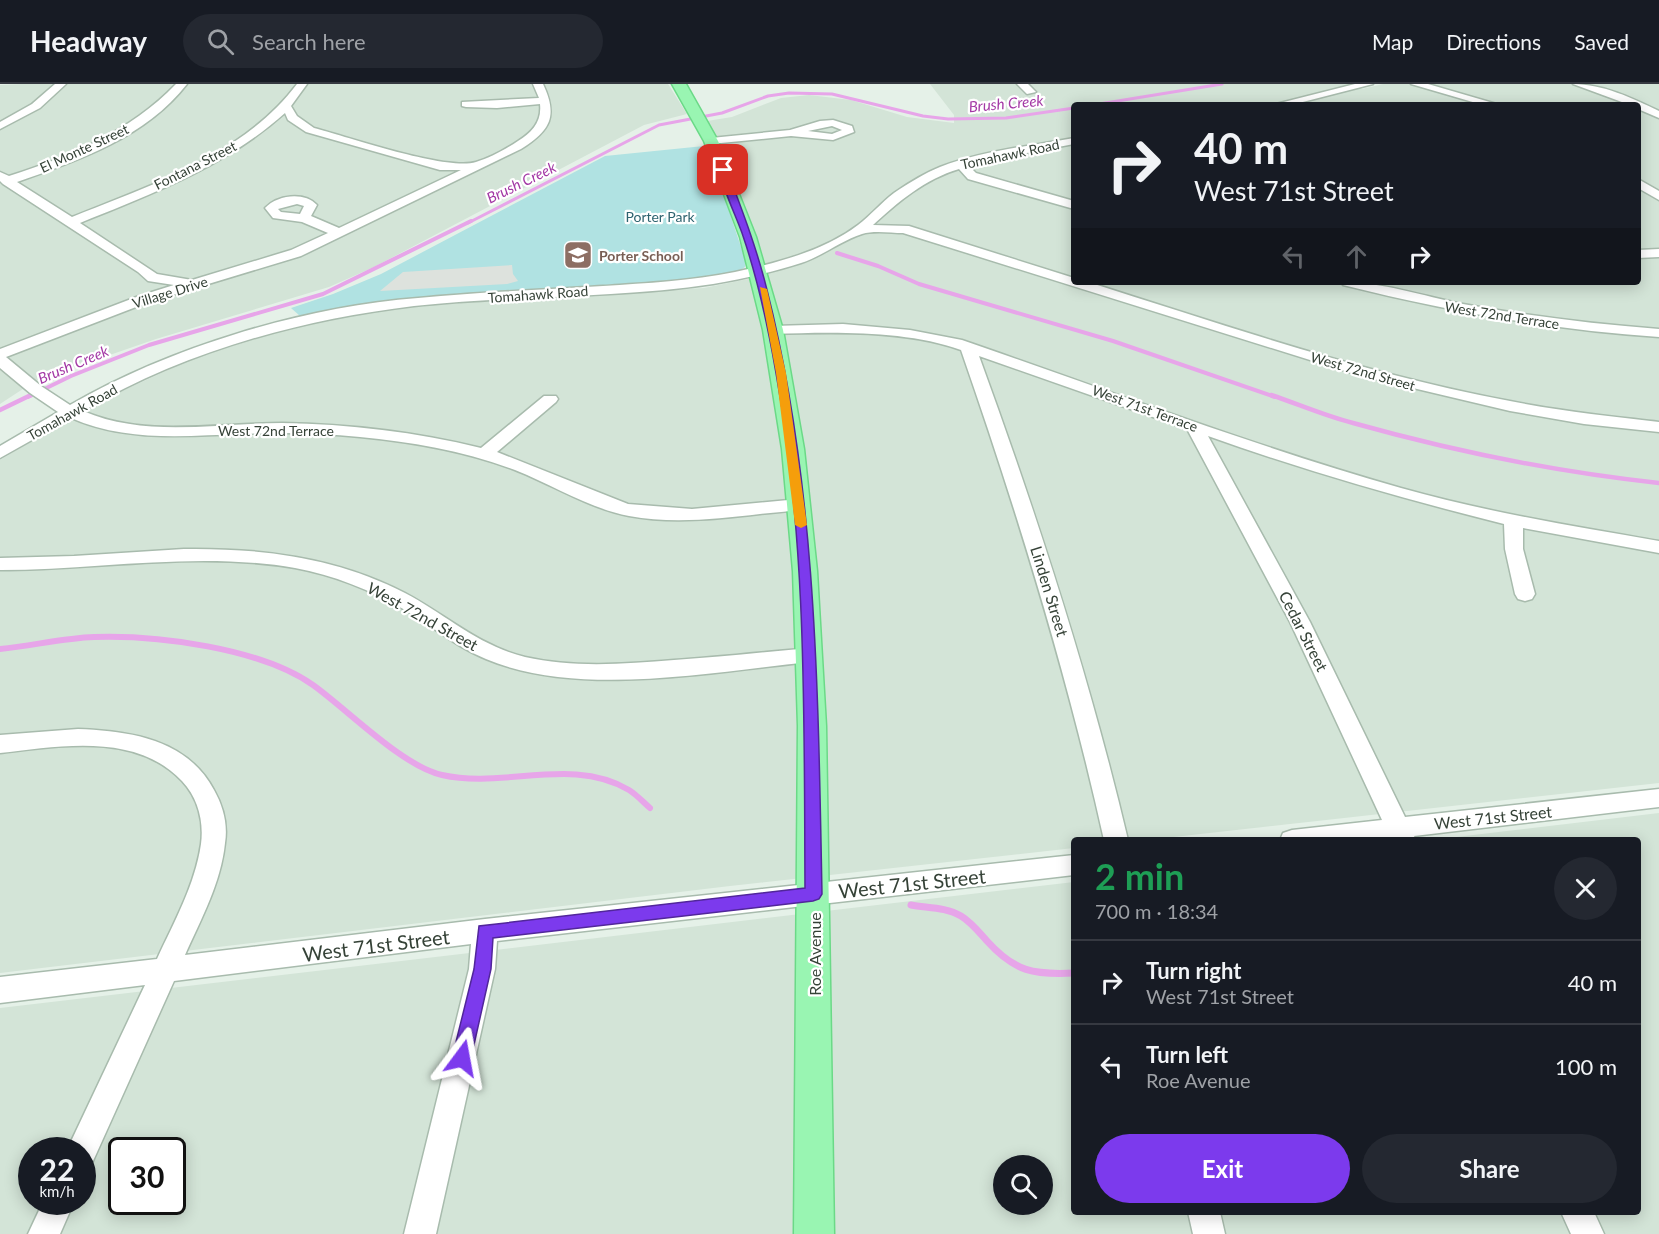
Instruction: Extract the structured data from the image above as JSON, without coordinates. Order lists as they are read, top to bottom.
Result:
{
  "streets": {
    "main road": ["Roe Avenue"],
    "street": [
      "El Monte Street",
      "Tomahawk Road",
      "Fontana Street",
      "Village Drive",
      "West 72nd Terrace",
      "West 72nd Street",
      "West 71st Terrace",
      "Linden Street",
      "Cedar Street",
      "West 71st Street"
    ]
  },
  "crossings": [
    ["Tomahawk Road", "West 72nd Terrace"],
    ["Tomahawk Road", "West 72nd Street"],
    ["Tomahawk Road", "Roe Avenue"],
    ["West 72nd Terrace", "Roe Avenue"],
    ["West 72nd Street", "Roe Avenue"],
    ["West 71st Terrace", "Linden Street"],
    ["West 71st Terrace", "Cedar Street"],
    ["West 71st Terrace", "Roe Avenue"],
    ["Cedar Street", "West 71st Street"],
    ["West 71st Street", "Roe Avenue"]
  ],
  "water": ["Brush Creek"],
  "parks": ["Porter Park"],
  "places": {
    "school or university": ["Porter School"]
  },
  "page": {
    "header": "Headway",
    "search": "Search here",
    "nav": ["Map", "Directions", "Saved"],
    "turn": ["40 m", "West 71st Street"],
    "heading": ["2 min", "700 m · 18:34"],
    "list": [
      {
        "name": "Turn right",
        "note": "West 71st Street",
        "value": "40 m"
      },
      {
        "name": "Turn left",
        "note": "Roe Avenue",
        "value": "100 m"
      }
    ],
    "buttons": ["Exit", "Share"],
    "speed": "22 km/h",
    "limit": "30"
  }
}
